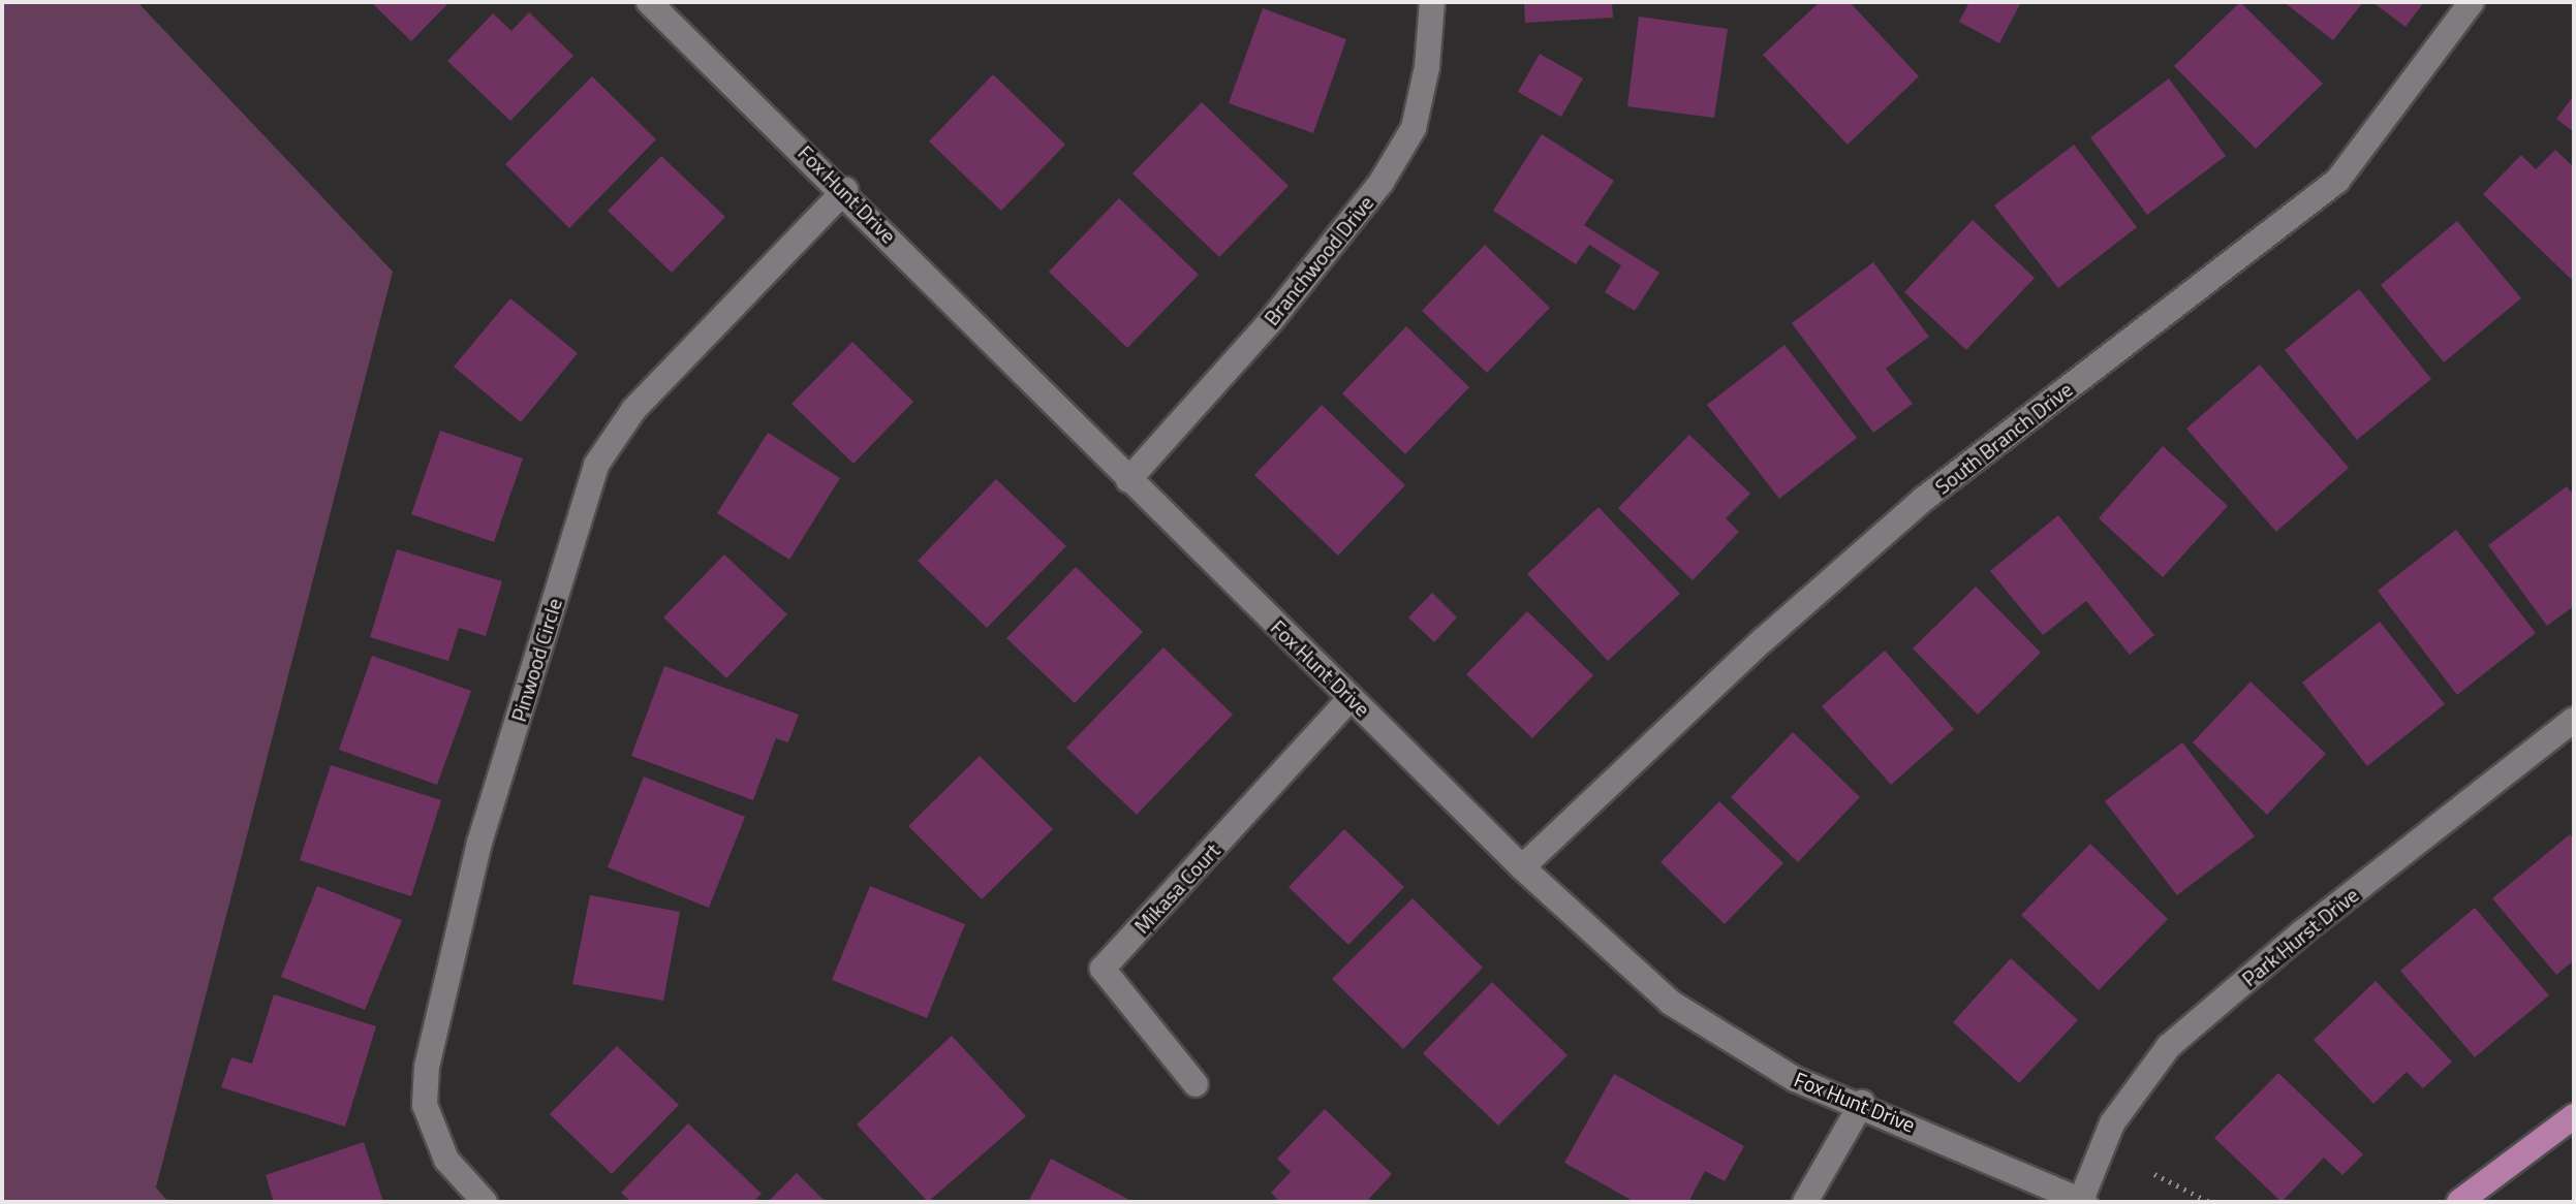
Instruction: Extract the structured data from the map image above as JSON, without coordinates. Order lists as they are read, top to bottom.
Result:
{
  "streets": {
    "street": [
      "Fox Hunt Drive",
      "Branchwood Drive",
      "South Branch Drive",
      "Pinwood Circle",
      "Mikasa Court",
      "Park Hurst Drive"
    ]
  },
  "crossings": [
    ["Fox Hunt Drive", "Branchwood Drive"],
    ["Fox Hunt Drive", "South Branch Drive"],
    ["Fox Hunt Drive", "Pinwood Circle"],
    ["Fox Hunt Drive", "Mikasa Court"],
    ["Fox Hunt Drive", "Park Hurst Drive"]
  ]
}
